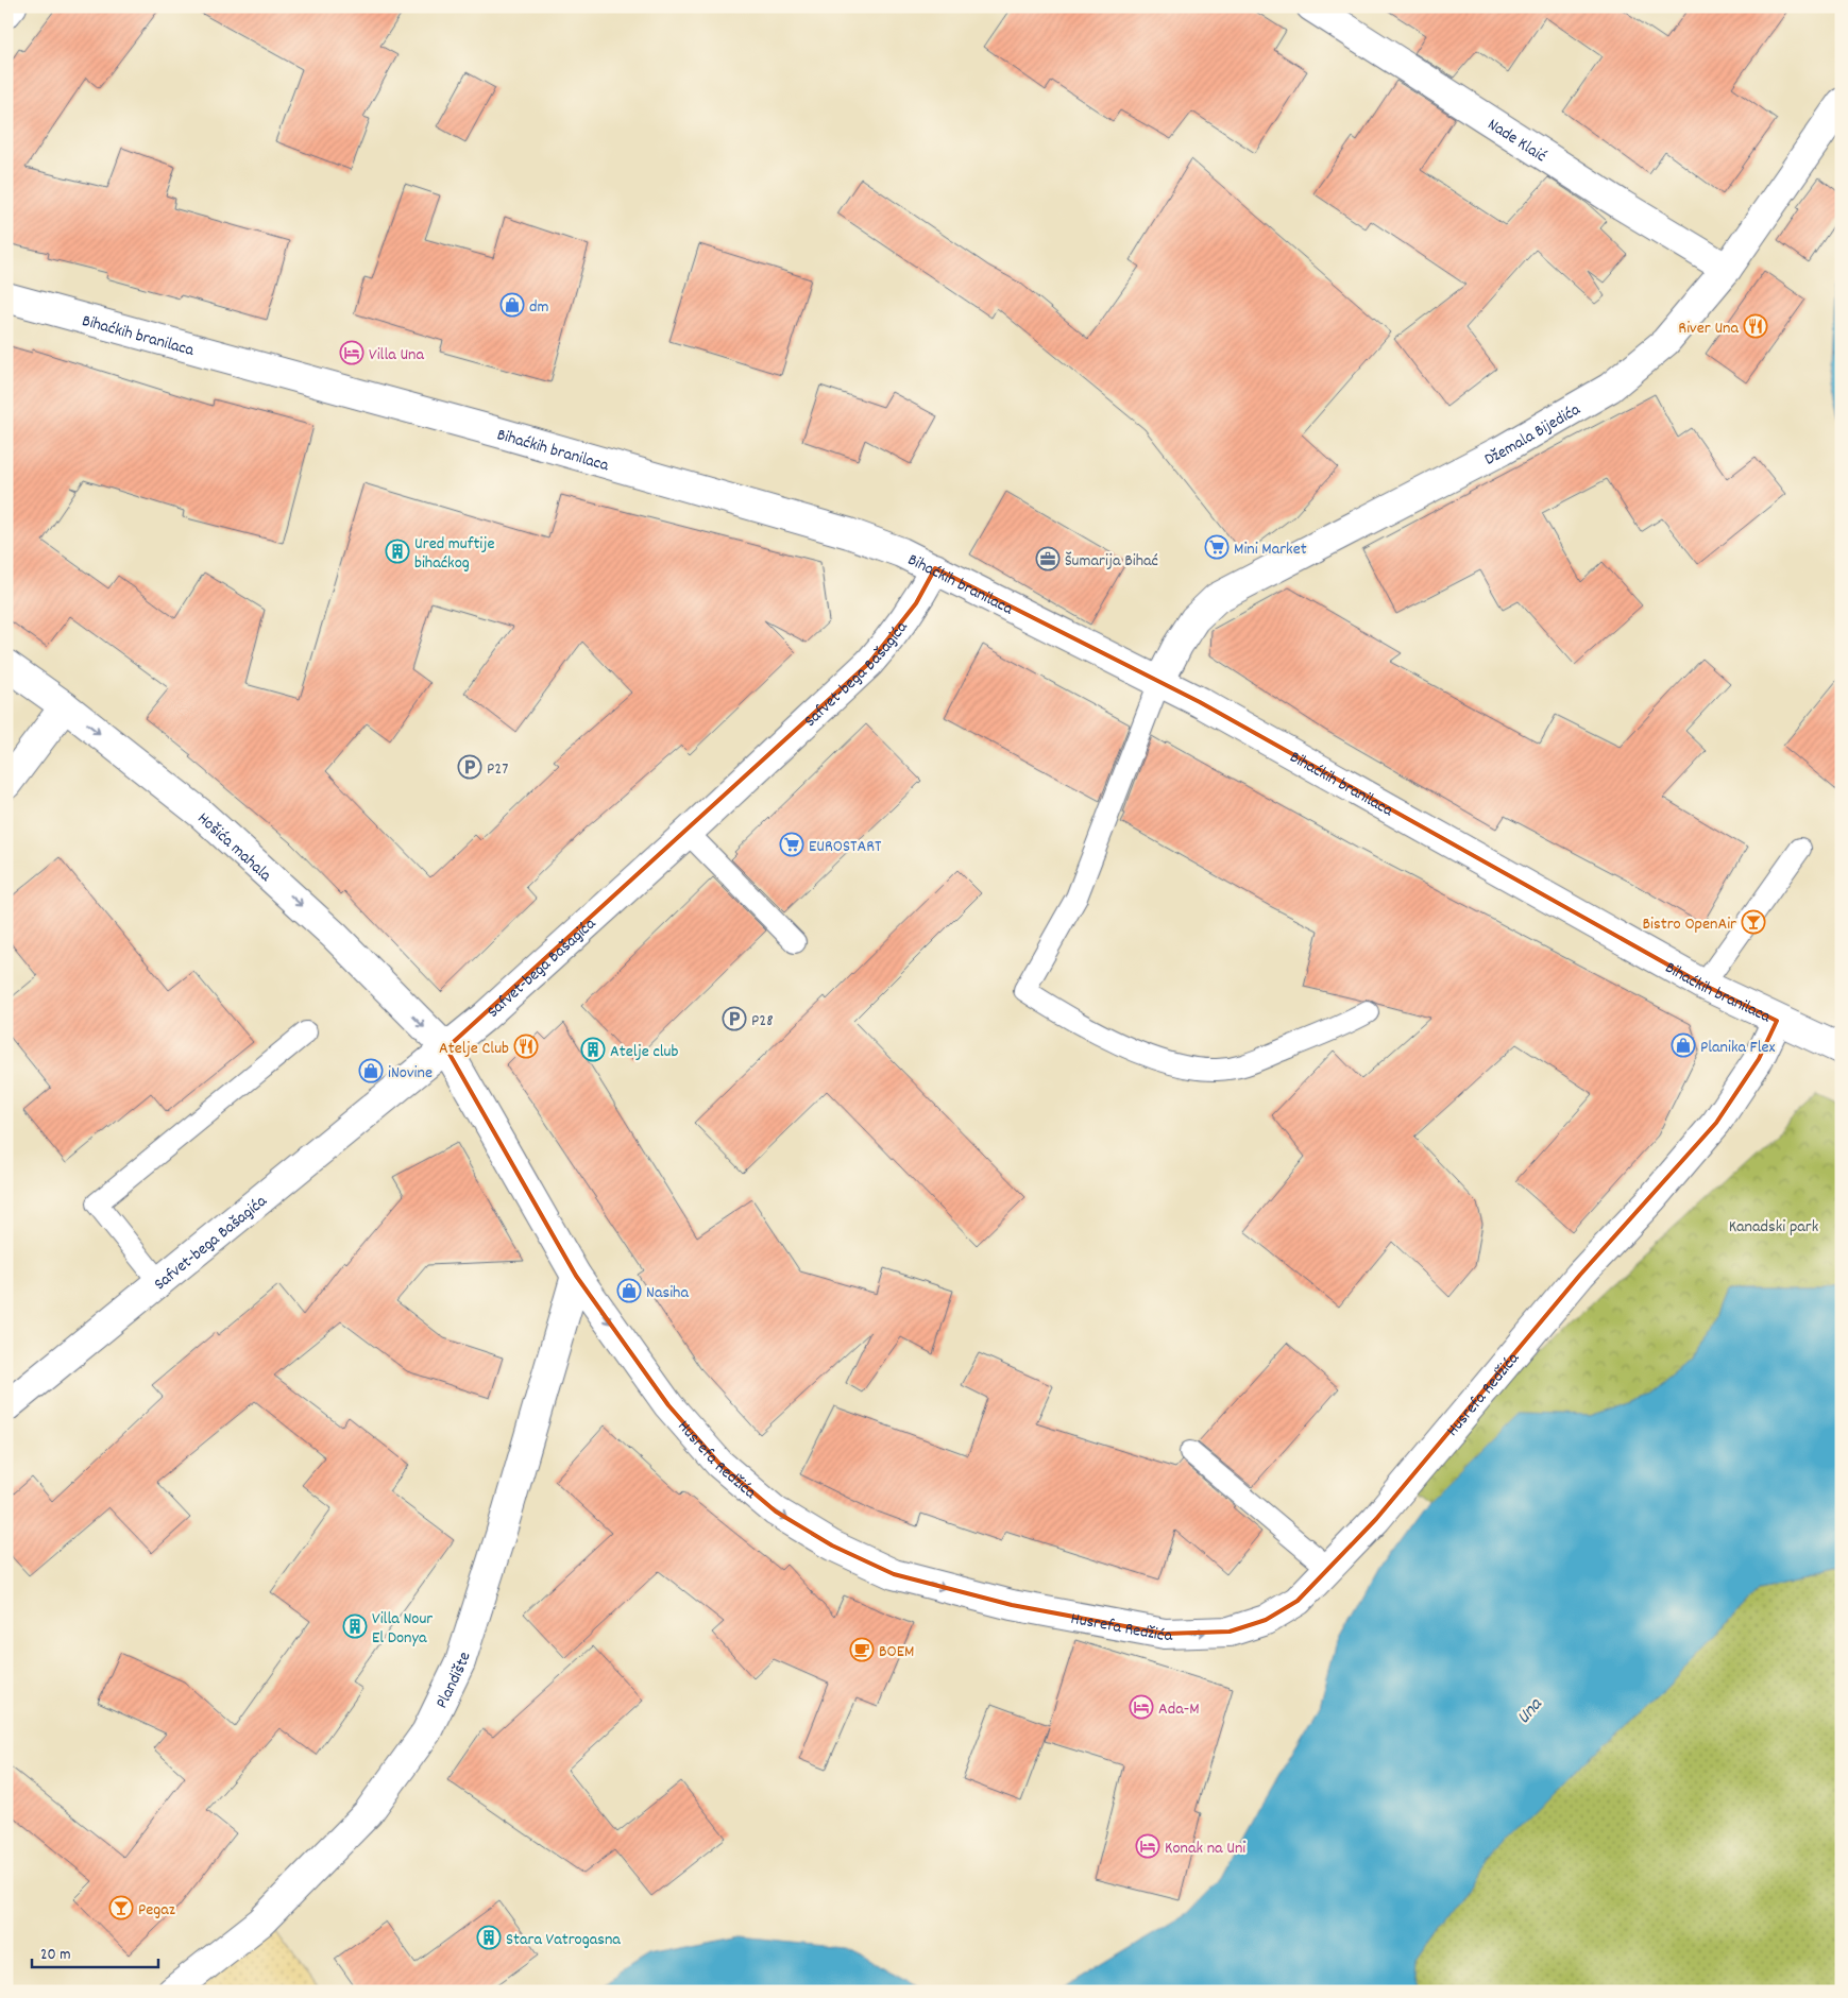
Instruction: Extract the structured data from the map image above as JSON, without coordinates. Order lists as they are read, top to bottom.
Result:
{
  "streets": {
    "street": [
      "Nade Klaić",
      "Bihaćkih branilaca",
      "Džemala Bijedića",
      "Safvet-bega Bašagića",
      "Hošića mahala",
      "Husrefa Redžića",
      "Plandište"
    ]
  },
  "crossings": [
    ["Nade Klaić", "Džemala Bijedića"],
    ["Bihaćkih branilaca", "Džemala Bijedića"],
    ["Bihaćkih branilaca", "Safvet-bega Bašagića"],
    ["Bihaćkih branilaca", "Husrefa Redžića"],
    ["Safvet-bega Bašagića", "Hošića mahala"],
    ["Safvet-bega Bašagića", "Husrefa Redžića"],
    ["Hošića mahala", "Husrefa Redžića"],
    ["Husrefa Redžića", "Plandište"]
  ],
  "one_way": ["Hošića mahala", "Husrefa Redžića"],
  "water": ["Una"],
  "parks": ["Kanadski park"],
  "places": {
    "shop": [
      "dm",
      "Planika Flex",
      "iNovine",
      "Nasiha"
    ],
    "restaurant": ["River Una", "Atelje Club"],
    "hotel": ["Villa Una", "Ada-M", "Konak na Uni"],
    "supermarket": ["Mini Market", "EUROSTART"],
    "building": [
      "Ured muftije bihaćkog",
      "Atelje club",
      "Villa Nour El Donya",
      "Stara Vatrogasna"
    ],
    "office": ["Šumarija Bihać"],
    "parking": ["P27", "P28"],
    "bar": ["Bistro OpenAir", "Pegaz"],
    "cafe": ["BOEM"]
  },
  "scale_bar": "20 m"
}
